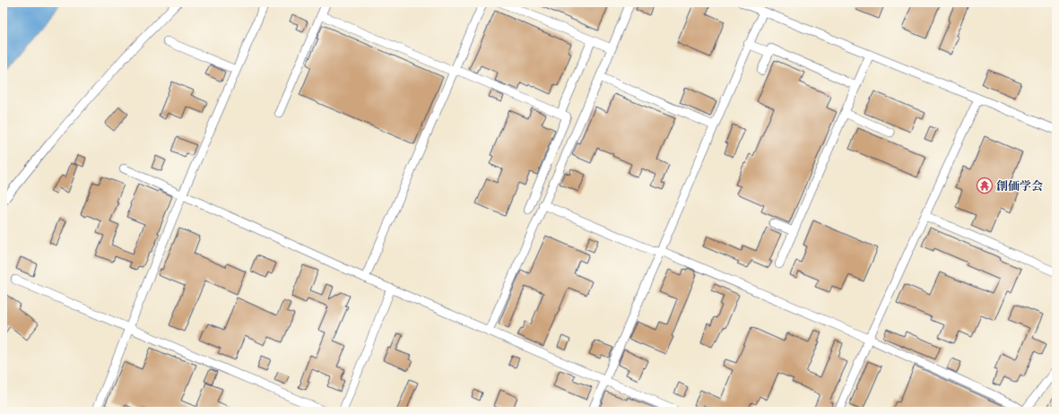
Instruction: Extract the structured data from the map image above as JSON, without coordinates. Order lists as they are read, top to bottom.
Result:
{
  "places": {
    "temple": ["創価学会"]
  }
}
